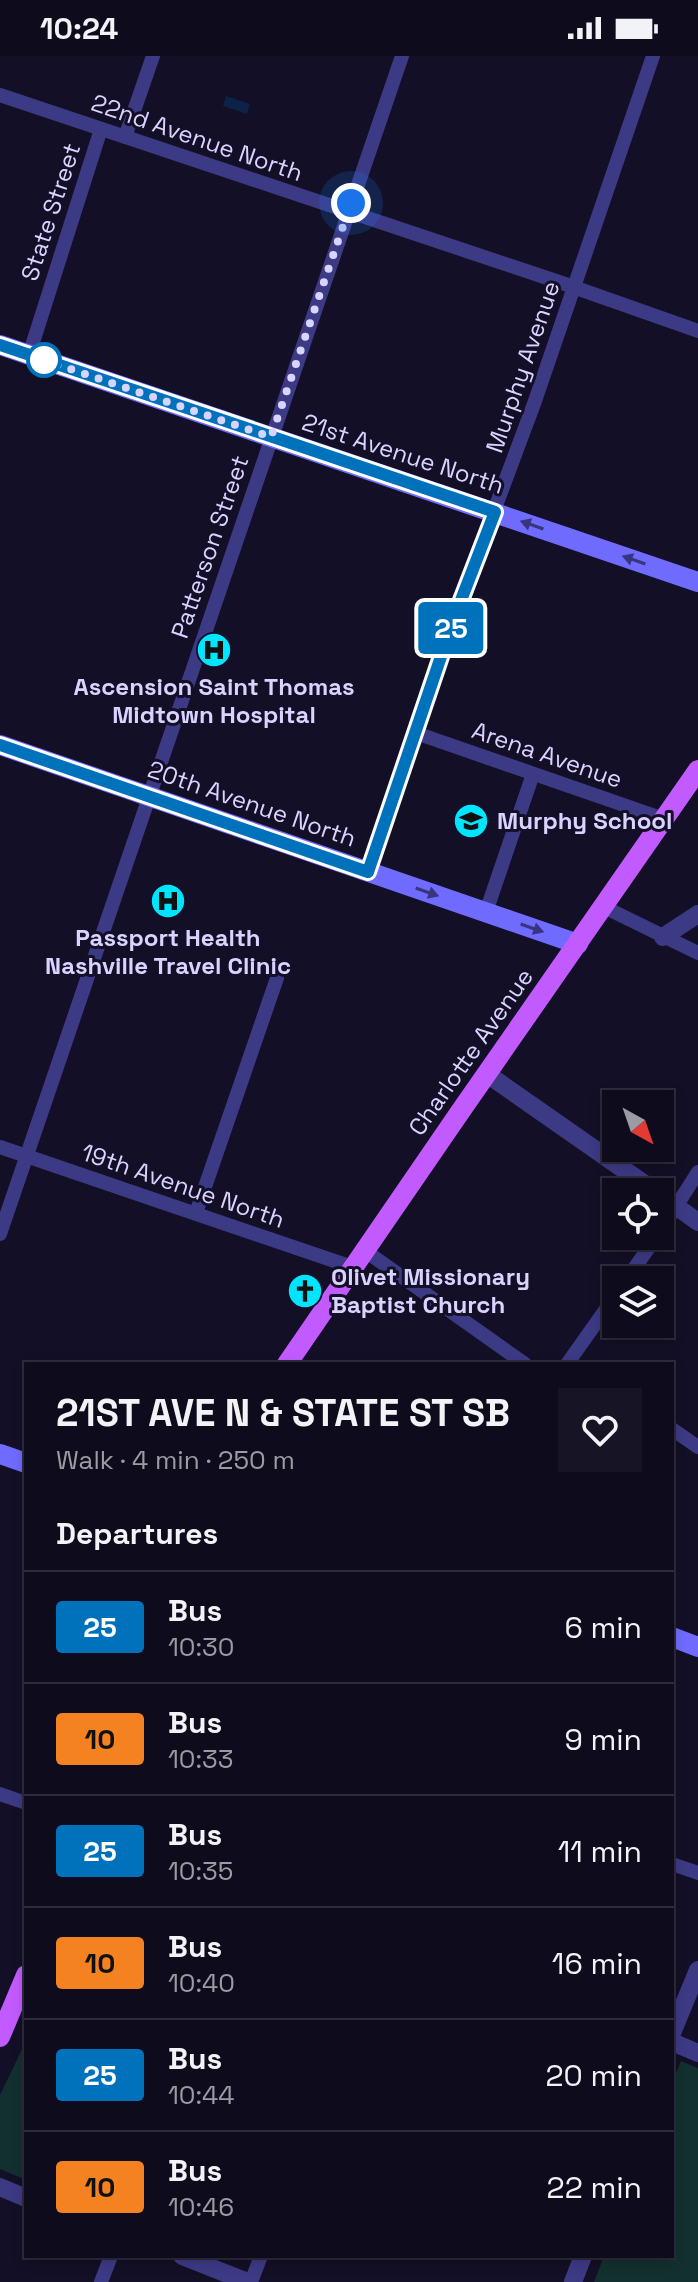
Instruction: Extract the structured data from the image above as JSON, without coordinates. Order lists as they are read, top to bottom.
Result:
{
  "streets": {
    "main road": ["21st Avenue North", "20th Avenue North", "Charlotte Avenue"],
    "street": [
      "22nd Avenue North",
      "State Street",
      "Murphy Avenue",
      "Patterson Street",
      "Arena Avenue",
      "19th Avenue North"
    ]
  },
  "crossings": [
    ["22nd Avenue North", "State Street"],
    ["22nd Avenue North", "Murphy Avenue"],
    ["22nd Avenue North", "Patterson Street"],
    ["State Street", "21st Avenue North"],
    ["Murphy Avenue", "21st Avenue North"],
    ["Murphy Avenue", "Arena Avenue"],
    ["Murphy Avenue", "20th Avenue North"],
    ["21st Avenue North", "Patterson Street"],
    ["Patterson Street", "20th Avenue North"],
    ["Patterson Street", "19th Avenue North"],
    ["Arena Avenue", "Charlotte Avenue"],
    ["20th Avenue North", "Charlotte Avenue"],
    ["Charlotte Avenue", "19th Avenue North"]
  ],
  "one_way": ["20th Avenue North"],
  "places": {
    "hospital": ["Ascension Saint Thomas Midtown Hospital", "Passport Health Nashville Travel Clinic"],
    "school or university": ["Murphy School"],
    "church": ["Olivet Missionary Baptist Church"]
  },
  "lines": ["bus line 25"],
  "north": "bottom right",
  "page": {
    "status": "10:24",
    "on_map": "25",
    "heading": [
      ["21ST AVE N & STATE ST SB", "Walk · 4 min · 250 m"],
      "Departures"
    ],
    "list": [
      {
        "mark": "25",
        "name": "Bus",
        "note": "10:30",
        "value": "6 min"
      },
      {
        "mark": "10",
        "name": "Bus",
        "note": "10:33",
        "value": "9 min"
      },
      {
        "mark": "25",
        "name": "Bus",
        "note": "10:35",
        "value": "11 min"
      },
      {
        "mark": "10",
        "name": "Bus",
        "note": "10:40",
        "value": "16 min"
      },
      {
        "mark": "25",
        "name": "Bus",
        "note": "10:44",
        "value": "20 min"
      },
      {
        "mark": "10",
        "name": "Bus",
        "note": "10:46",
        "value": "22 min"
      }
    ]
  }
}
